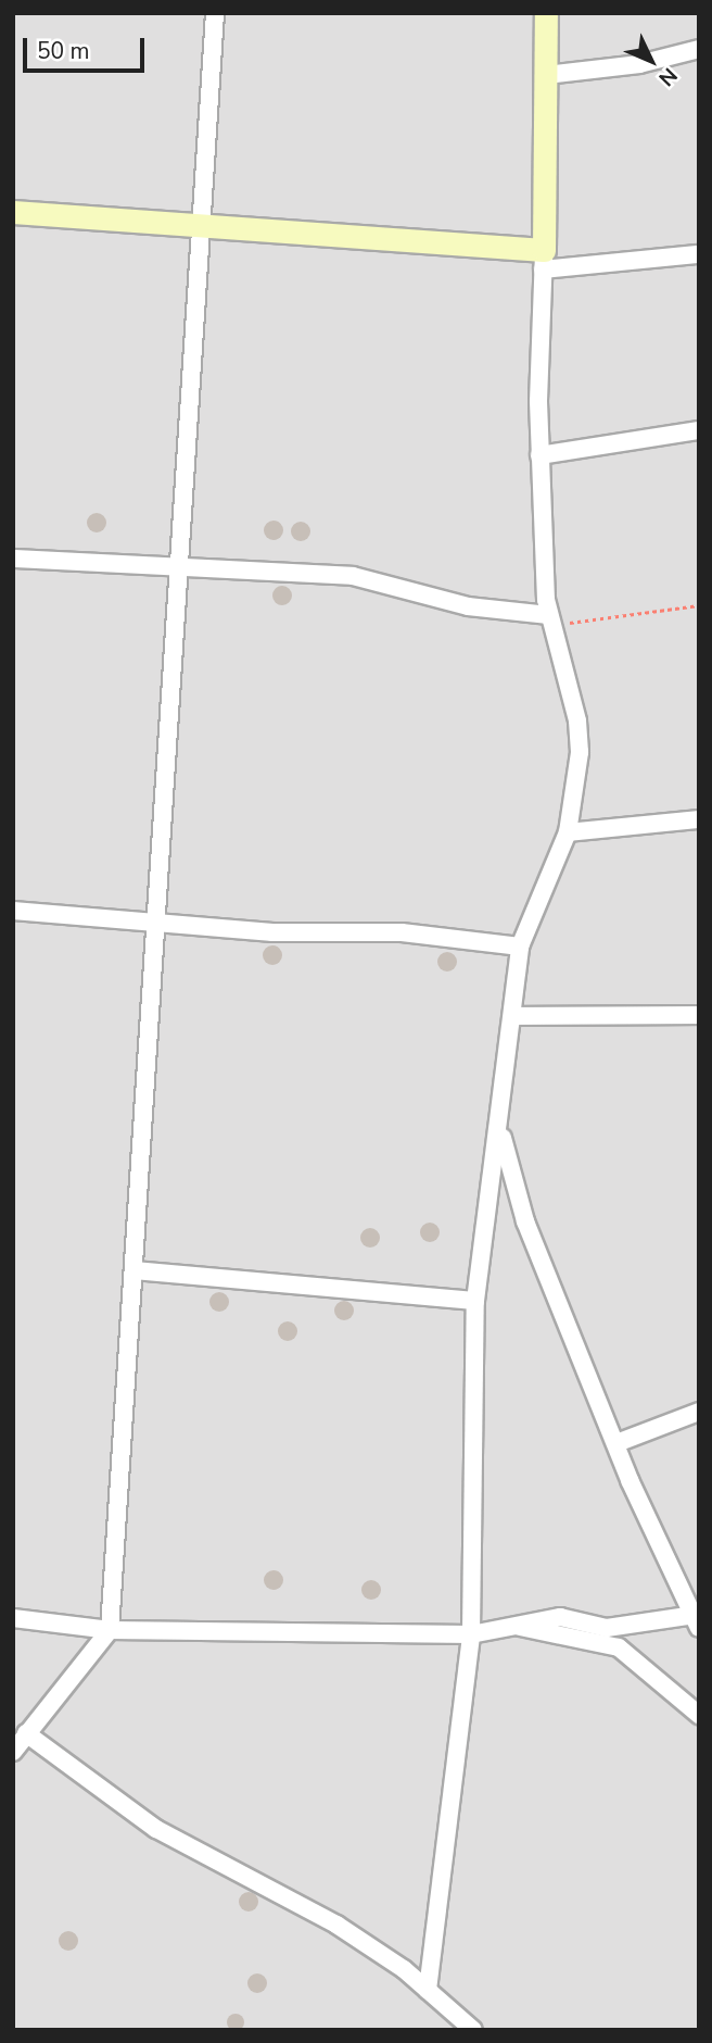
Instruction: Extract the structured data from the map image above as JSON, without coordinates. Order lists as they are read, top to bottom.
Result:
{
  "scale_bar": "50 m",
  "north": "bottom right"
}
